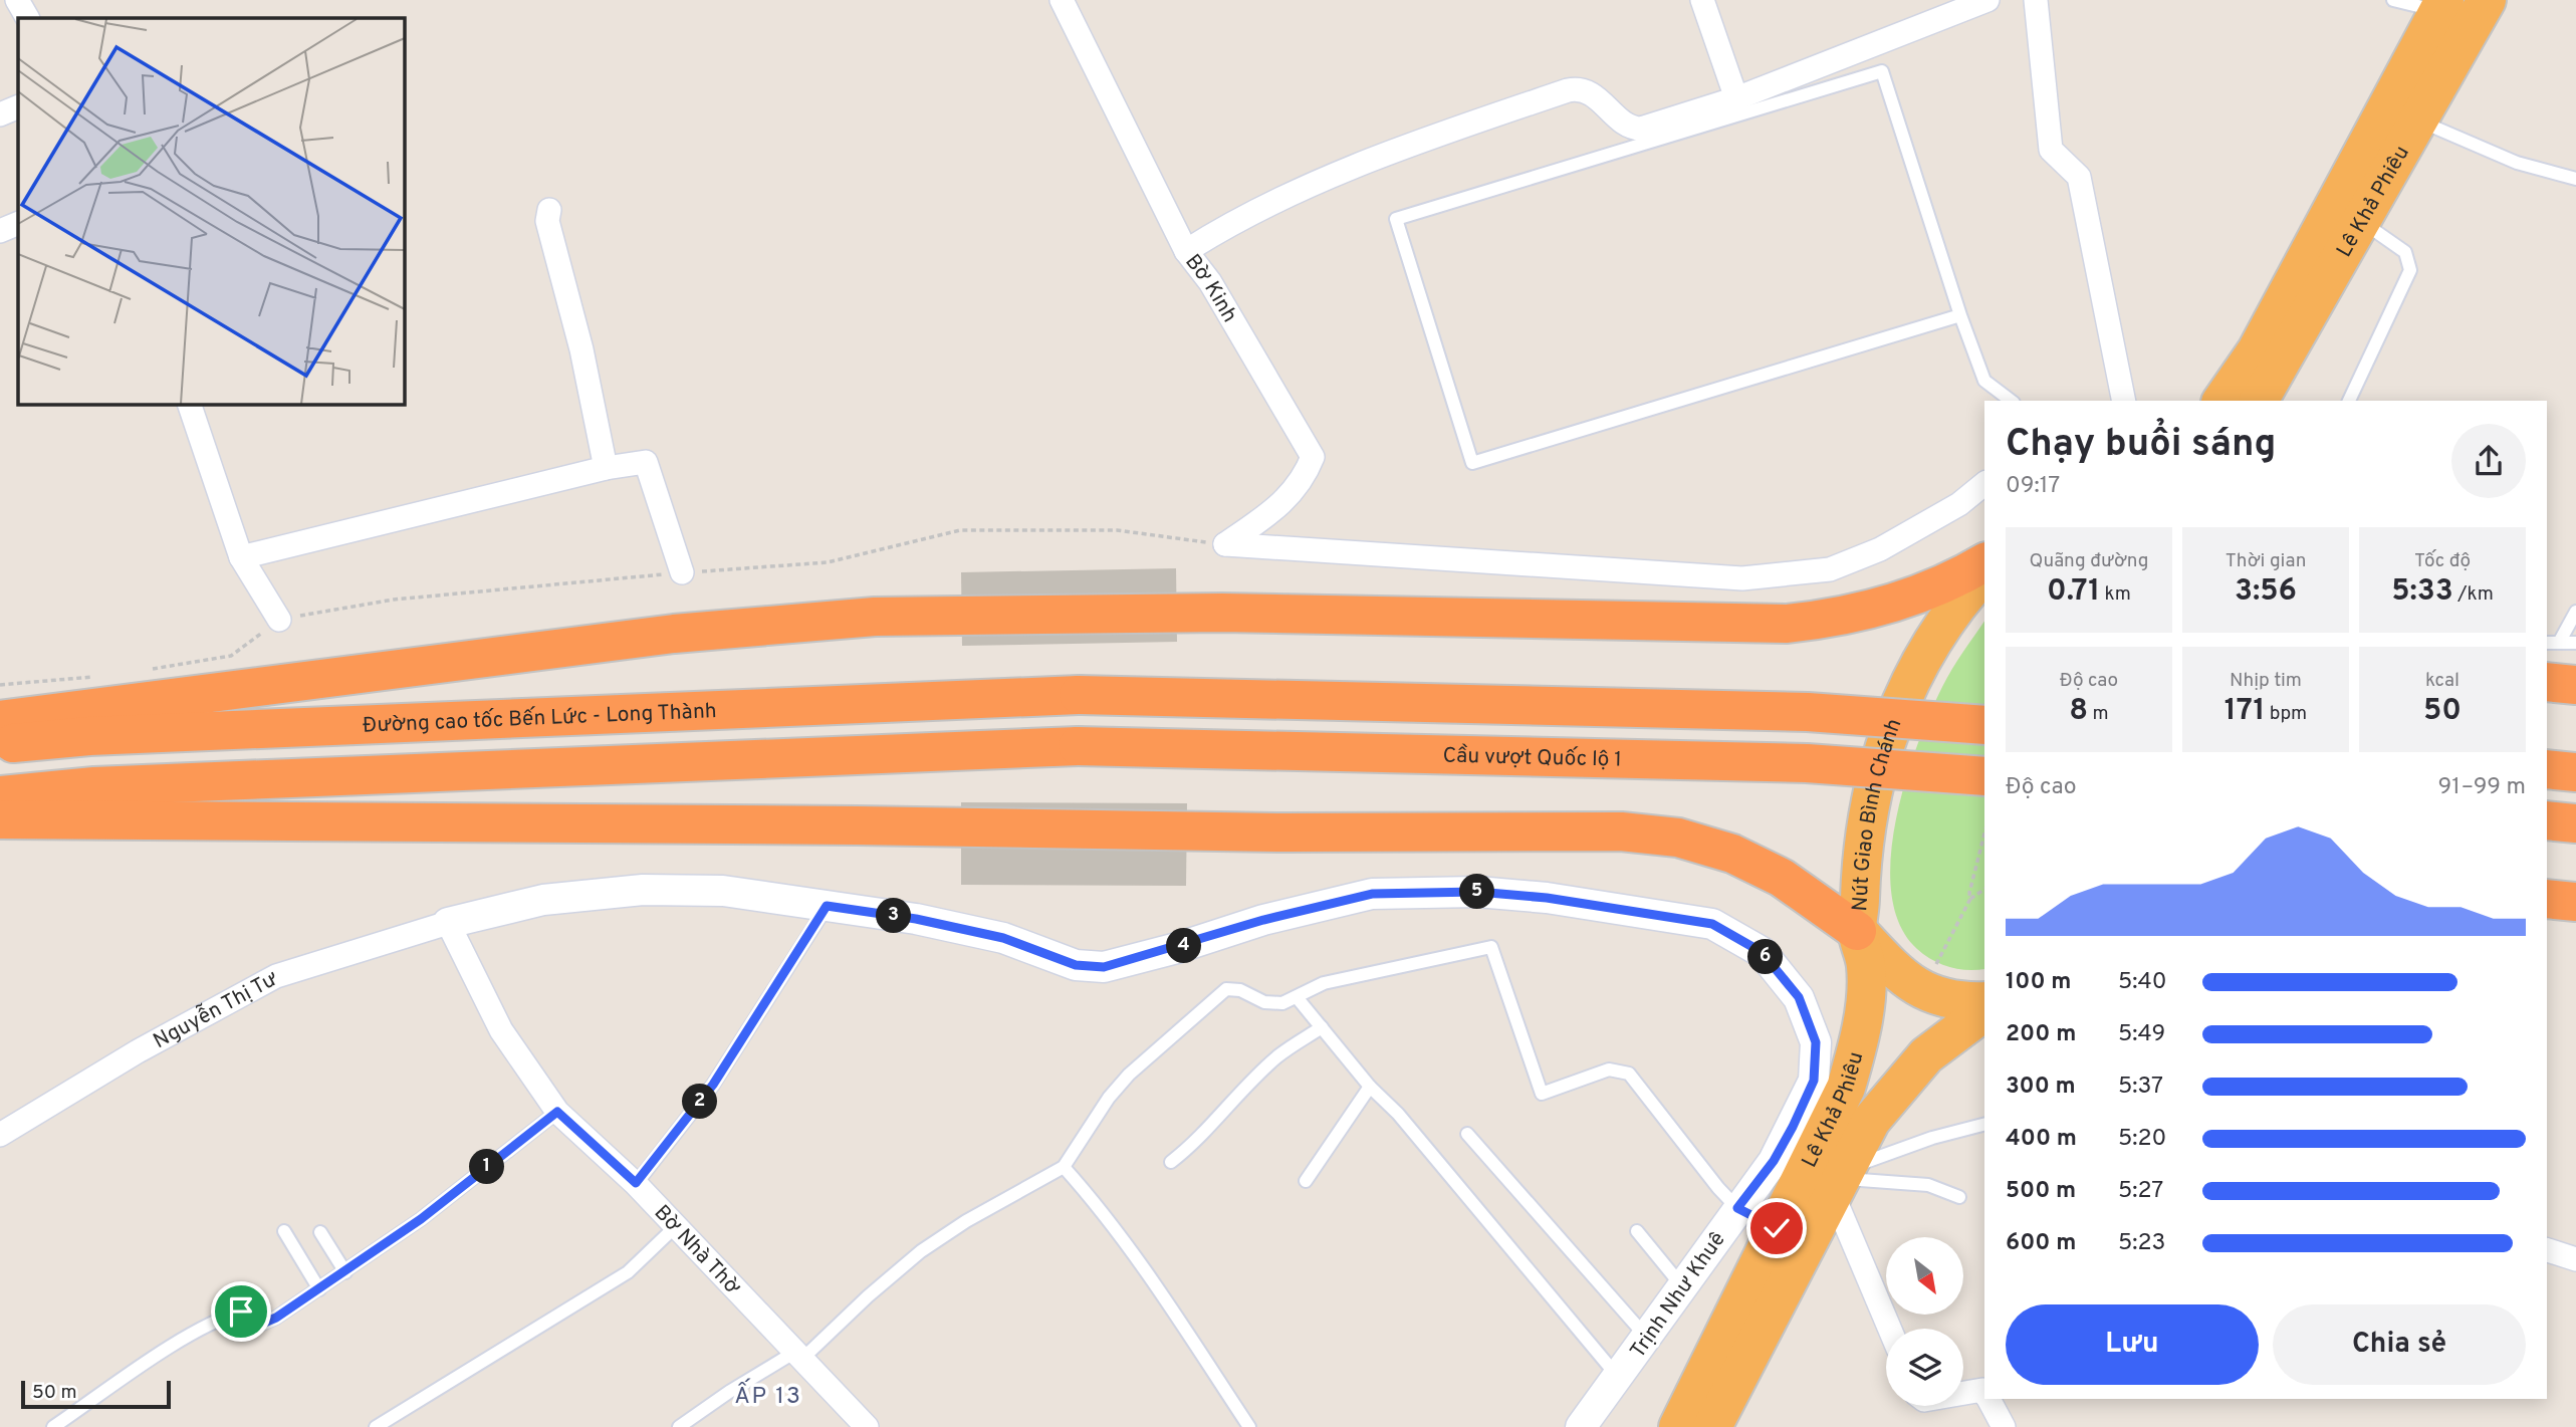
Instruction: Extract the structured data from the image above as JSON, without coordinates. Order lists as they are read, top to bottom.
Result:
{
  "streets": {
    "highway": [
      "Lê Khả Phiêu",
      "Đường cao tốc Bến Lức - Long Thành",
      "Cầu vượt Quốc lộ 1",
      "Nút Giao Bình Chánh"
    ],
    "street": [
      "Bờ Kinh",
      "Nguyễn Thị Tư",
      "Bờ Nhà Thờ",
      "Trịnh Như Khuê"
    ]
  },
  "crossings": [
    ["Lê Khả Phiêu", "Nút Giao Bình Chánh"],
    ["Lê Khả Phiêu", "Trịnh Như Khuê"],
    ["Nguyễn Thị Tư", "Bờ Nhà Thờ"],
    ["Nguyễn Thị Tư", "Trịnh Như Khuê"],
    ["Bờ Nhà Thờ", "Trịnh Như Khuê"]
  ],
  "districts": ["ẤP 13"],
  "scale_bar": "50 m",
  "north": "bottom right",
  "page": {
    "heading": ["Chạy buổi sáng", "09:17"],
    "stats": [
      ["Quãng đường", "0.71 km"],
      ["Thời gian", "3:56"],
      ["Tốc độ", "5:33 /km"],
      ["Độ cao", "8 m"],
      ["Nhịp tim", "171 bpm"],
      ["kcal", "50"]
    ],
    "chart": ["Độ cao", "91–99 m"],
    "pins": [
      "5",
      "3",
      "4",
      "6",
      "2",
      "1"
    ],
    "list": [
      {
        "name": "100 m",
        "note": "5:40"
      },
      {
        "name": "200 m",
        "note": "5:49"
      },
      {
        "name": "300 m",
        "note": "5:37"
      },
      {
        "name": "400 m",
        "note": "5:20"
      },
      {
        "name": "500 m",
        "note": "5:27"
      },
      {
        "name": "600 m",
        "note": "5:23"
      }
    ],
    "buttons": ["Lưu", "Chia sẻ"],
    "scale": "50 m"
  }
}
